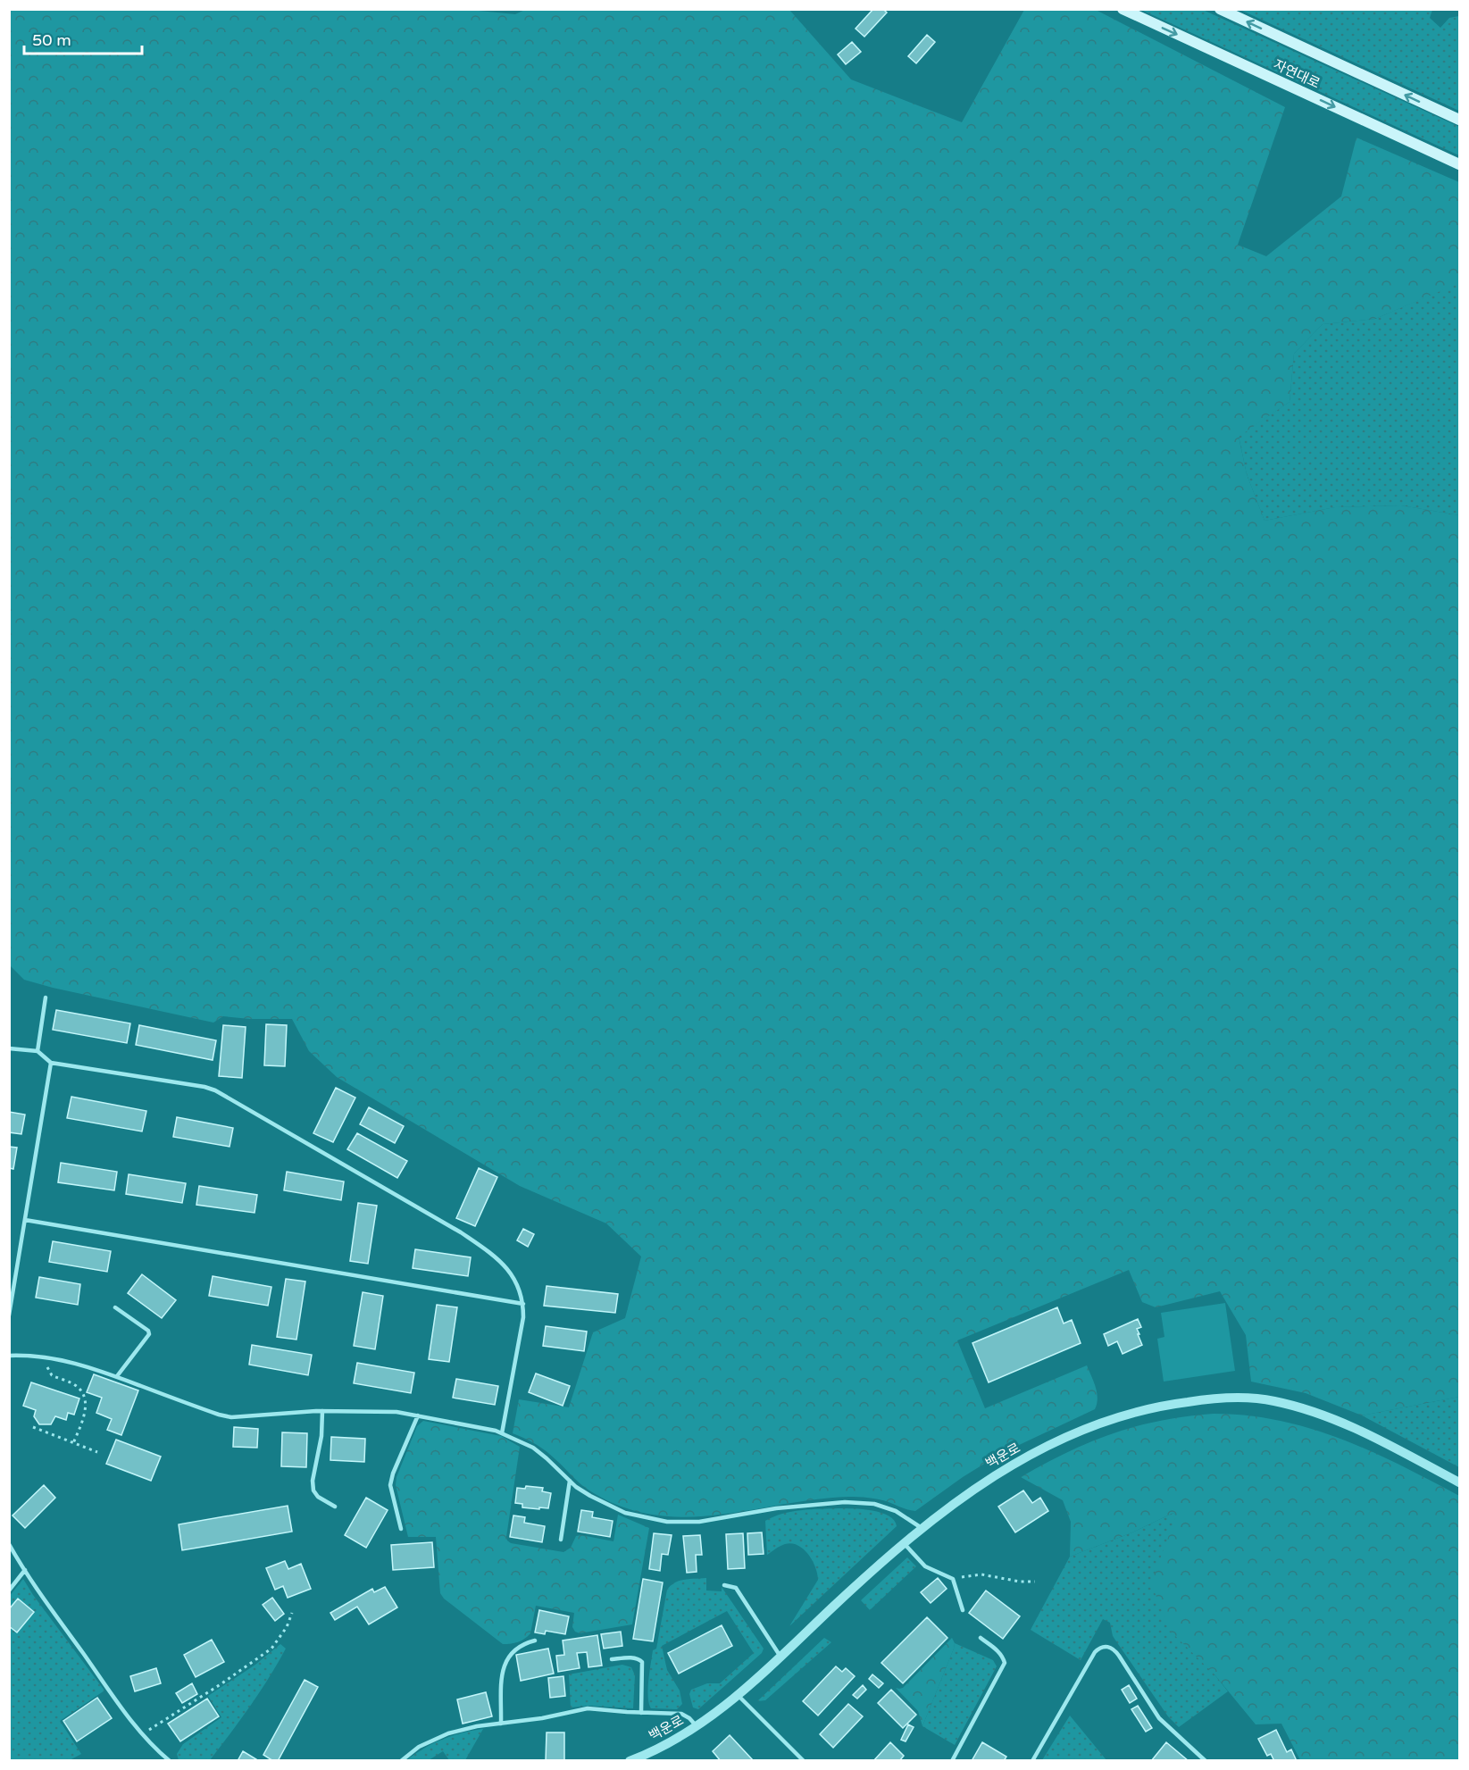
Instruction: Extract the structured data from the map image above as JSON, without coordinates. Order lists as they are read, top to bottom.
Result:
{
  "streets": {
    "main road": ["자연대로"],
    "street": ["백운로"]
  },
  "scale_bar": "50 m"
}
